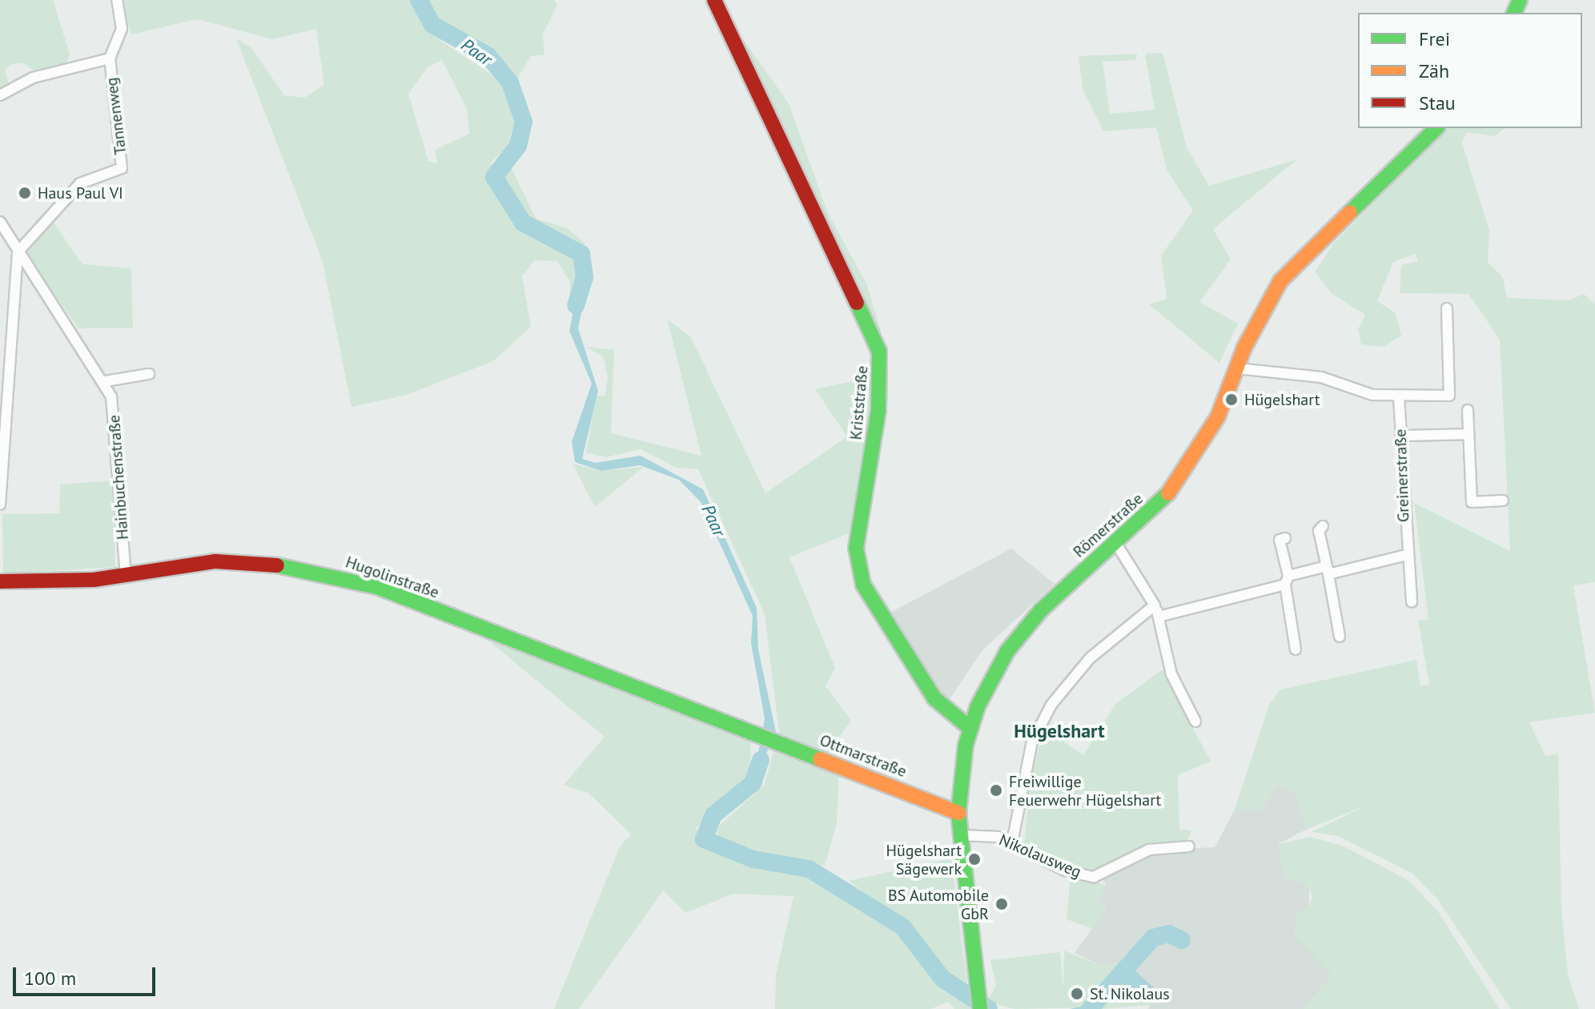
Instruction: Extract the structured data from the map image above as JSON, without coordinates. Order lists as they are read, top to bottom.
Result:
{
  "streets": {
    "street": [
      "Tannenweg",
      "Kriststraße",
      "Greinerstraße",
      "Hainbuchenstraße",
      "Römerstraße",
      "Hugolinstraße",
      "Ottmarstraße",
      "Nikolausweg"
    ]
  },
  "crossings": [
    ["Tannenweg", "Hainbuchenstraße"],
    ["Kriststraße", "Römerstraße"],
    ["Hainbuchenstraße", "Hugolinstraße"],
    ["Römerstraße", "Ottmarstraße"],
    ["Römerstraße", "Nikolausweg"],
    ["Hugolinstraße", "Ottmarstraße"]
  ],
  "districts": ["Hügelshart"],
  "water": ["Paar"],
  "places": [
    "Haus Paul VI",
    "Hügelshart",
    "Freiwillige Feuerwehr Hügelshart",
    "Hügelshart Sägewerk",
    "BS Automobile GbR",
    "St. Nikolaus"
  ],
  "legend": ["Frei", "Zäh", "Stau"],
  "scale_bar": "100 m"
}
